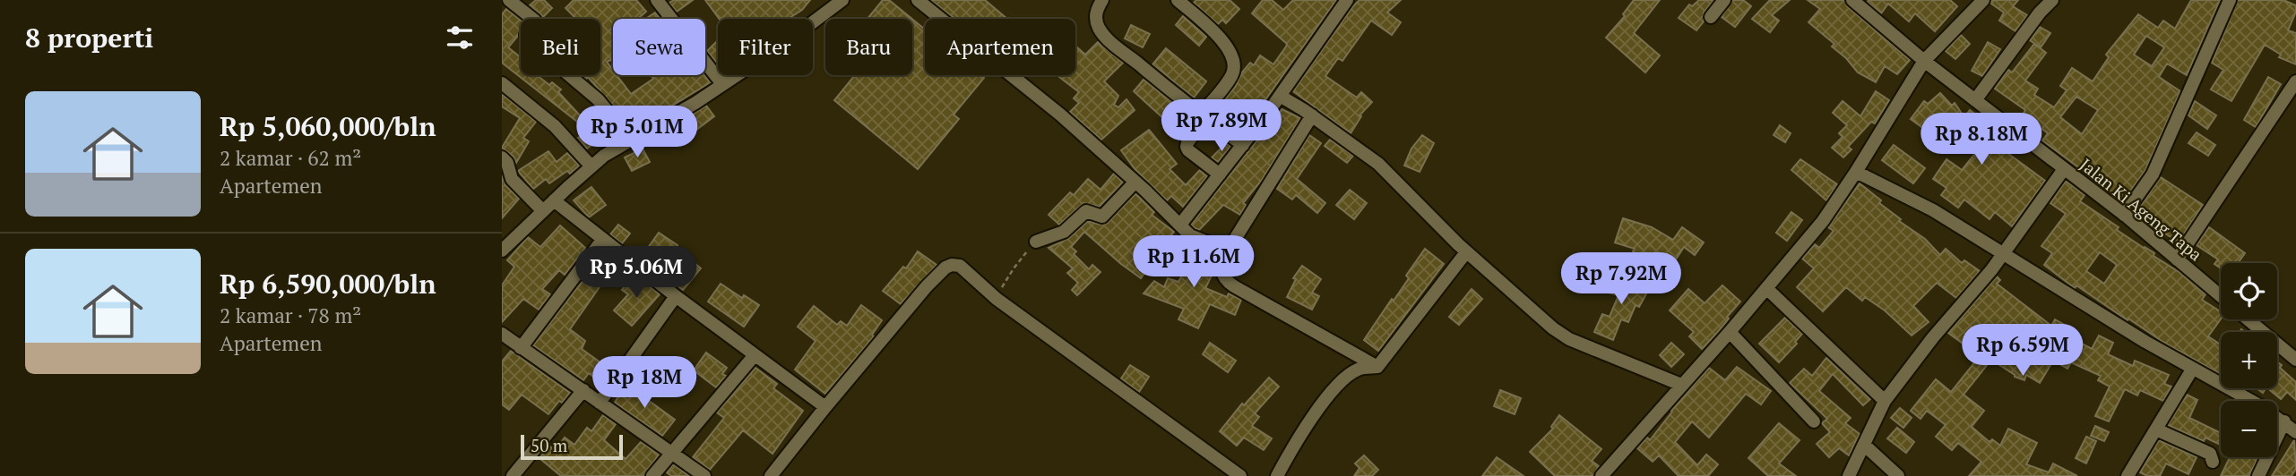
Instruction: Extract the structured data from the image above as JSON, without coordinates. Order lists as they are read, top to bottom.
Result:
{
  "streets": {
    "street": ["Jalan Ki Ageng Tapa"]
  },
  "scale_bar": "50 m",
  "page": {
    "heading": "8 properti",
    "chip": [
      "Beli",
      "Sewa",
      "Filter",
      "Baru",
      "Apartemen"
    ],
    "list": [
      {
        "name": "Rp 5,060,000/bln",
        "note": "2 kamar · 62 m² · Apartemen"
      },
      {
        "name": "Rp 6,590,000/bln",
        "note": "2 kamar · 78 m² · Apartemen"
      }
    ],
    "price": [
      "Rp 7.89M",
      "Rp 5.01M",
      "Rp 8.18M",
      "Rp 11.6M",
      "Rp 5.06M",
      "Rp 7.92M",
      "Rp 6.59M",
      "Rp 18M"
    ],
    "map_buttons": ["+", "−"],
    "scale": "50 m"
  }
}
